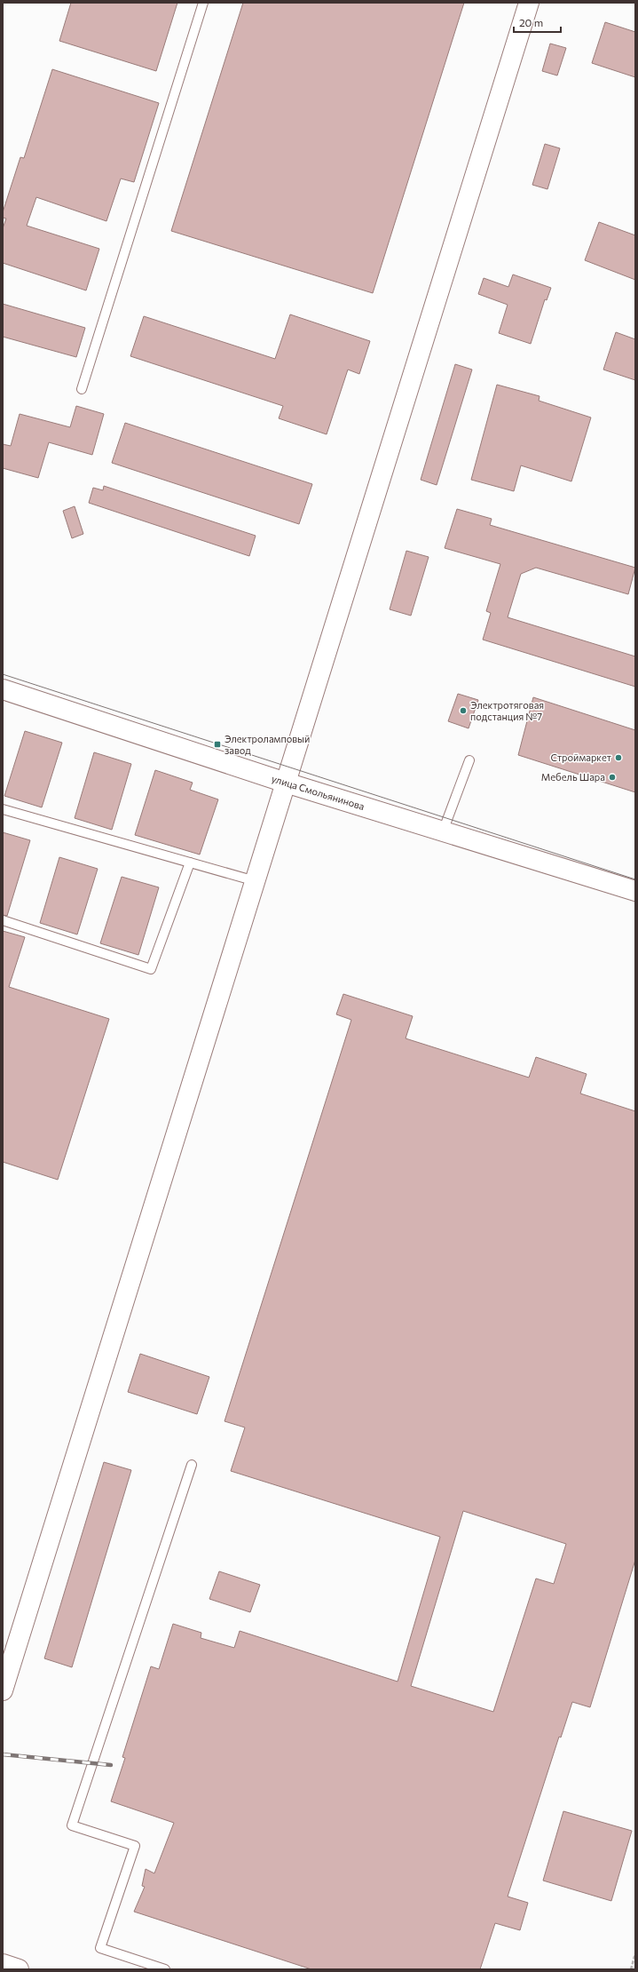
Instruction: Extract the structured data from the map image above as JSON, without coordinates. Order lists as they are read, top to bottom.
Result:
{
  "streets": {
    "street": ["улица Смольянинова"]
  },
  "places": {
    "other": ["Электротяговая подстанция №7", "Строймаркет", "Мебель Шара"],
    "transit": ["Электроламповый завод"]
  },
  "scale_bar": "20 m"
}
